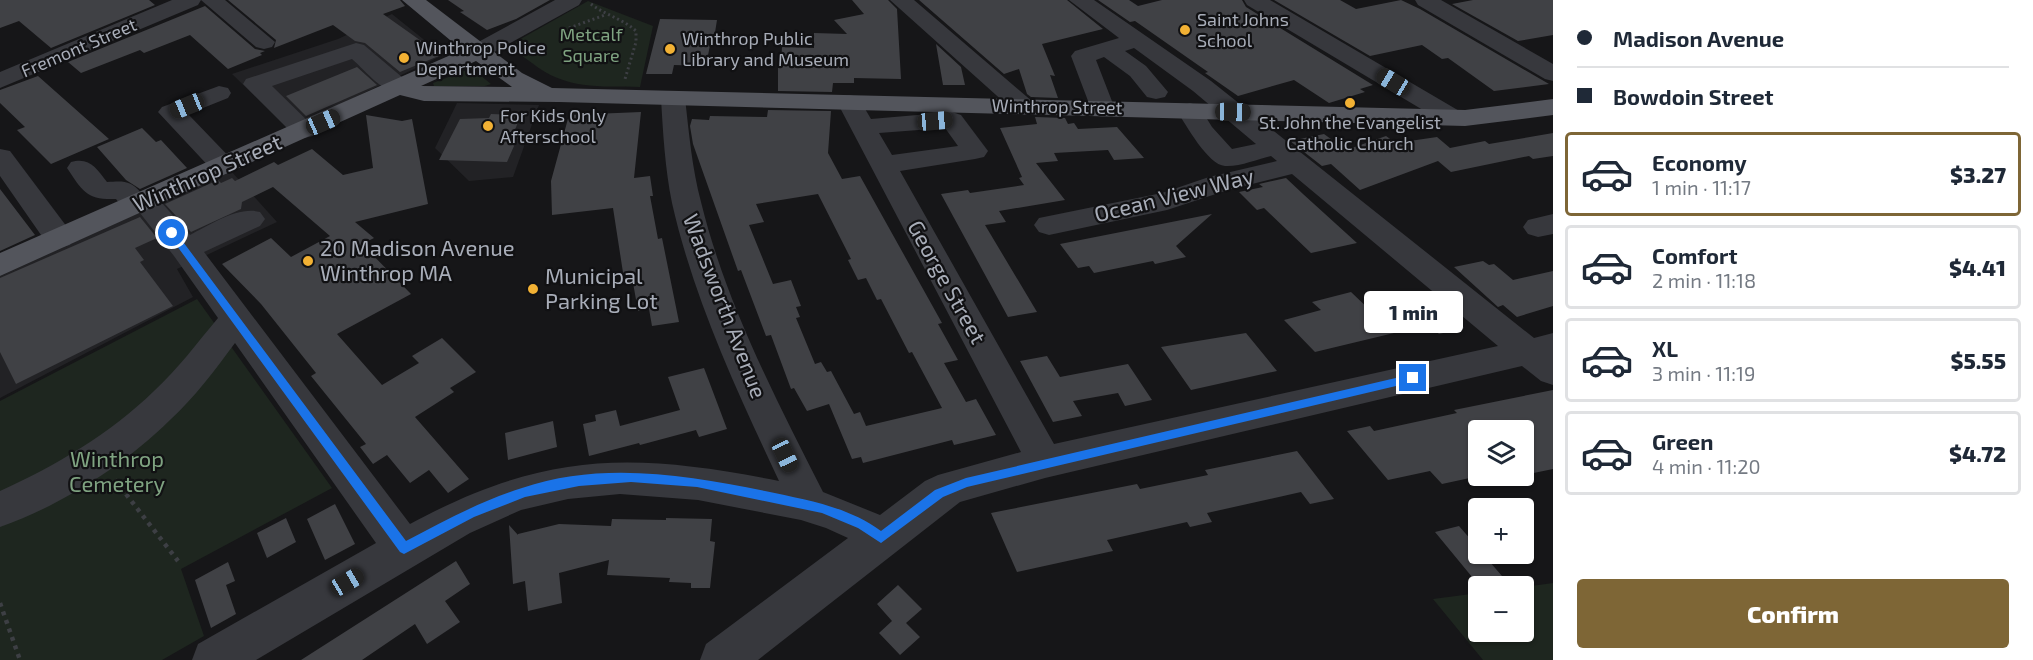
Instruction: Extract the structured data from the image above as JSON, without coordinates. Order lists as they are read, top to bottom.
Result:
{
  "streets": {
    "main road": ["Winthrop Street"],
    "street": [
      "Fremont Street",
      "Ocean View Way",
      "George Street",
      "Wadsworth Avenue"
    ]
  },
  "crossings": [
    ["Winthrop Street", "George Street"],
    ["Winthrop Street", "Wadsworth Avenue"]
  ],
  "parks": ["Metcalf Square", "Winthrop Cemetery"],
  "places": [
    "Saint Johns School",
    "Winthrop Public Library and Museum",
    "Winthrop Police Department",
    "St. John the Evangelist Catholic Church",
    "For Kids Only Afterschool",
    "20 Madison Avenue Winthrop MA",
    "Municipal Parking Lot"
  ],
  "page": {
    "banner": ["Madison Avenue", "Bowdoin Street"],
    "list": [
      {
        "name": "Economy",
        "note": "1 min · 11:17",
        "value": "$3.27"
      },
      {
        "name": "Comfort",
        "note": "2 min · 11:18",
        "value": "$4.41"
      },
      {
        "name": "XL",
        "note": "3 min · 11:19",
        "value": "$5.55"
      },
      {
        "name": "Green",
        "note": "4 min · 11:20",
        "value": "$4.72"
      }
    ],
    "bubble": "1 min",
    "map_buttons": ["+", "−"],
    "buttons": "Confirm"
  }
}
